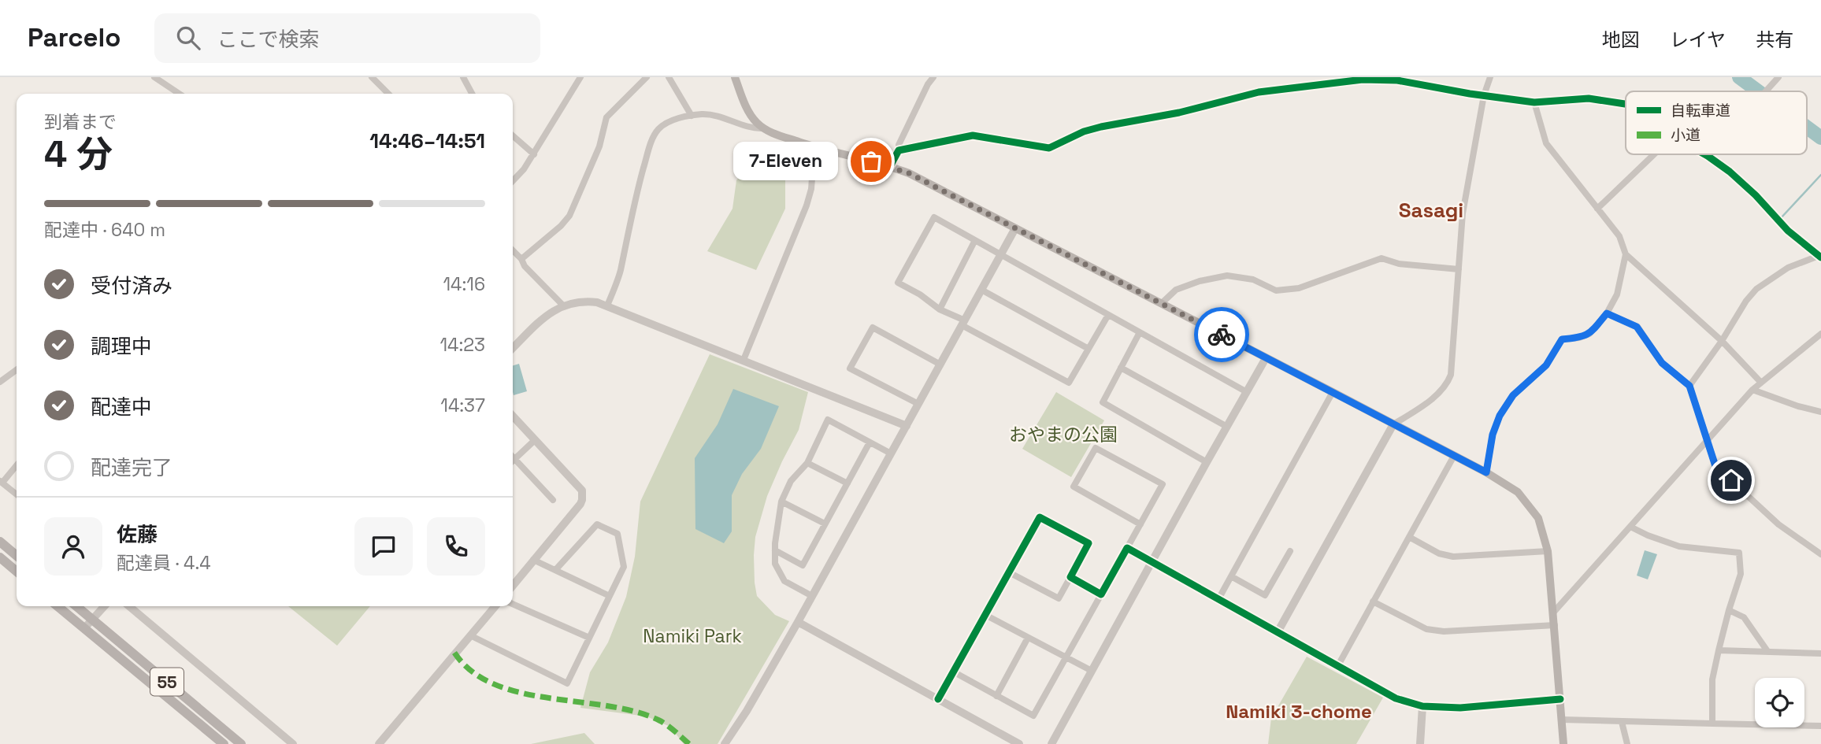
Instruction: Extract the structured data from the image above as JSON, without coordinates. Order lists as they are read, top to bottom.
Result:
{
  "streets": {
    "main road": ["55"]
  },
  "districts": ["Sasagi", "Namiki 3-chome"],
  "parks": ["おやまの公園", "Namiki Park"],
  "places": ["7-Eleven"],
  "legend": ["自転車道", "小道"],
  "page": {
    "header": "Parcelo",
    "search": "ここで検索",
    "nav": ["地図", "レイヤ", "共有"],
    "heading": ["4 分", "到着まで", "14:46–14:51"],
    "panel": ["佐藤", "配達員 · 4.4"],
    "bubble": "7-Eleven",
    "bar": "配達中 · 640 m",
    "list": [
      ["受付済み", "14:16"],
      ["調理中", "14:23"],
      ["配達中", "14:37"],
      "配達完了"
    ]
  }
}
